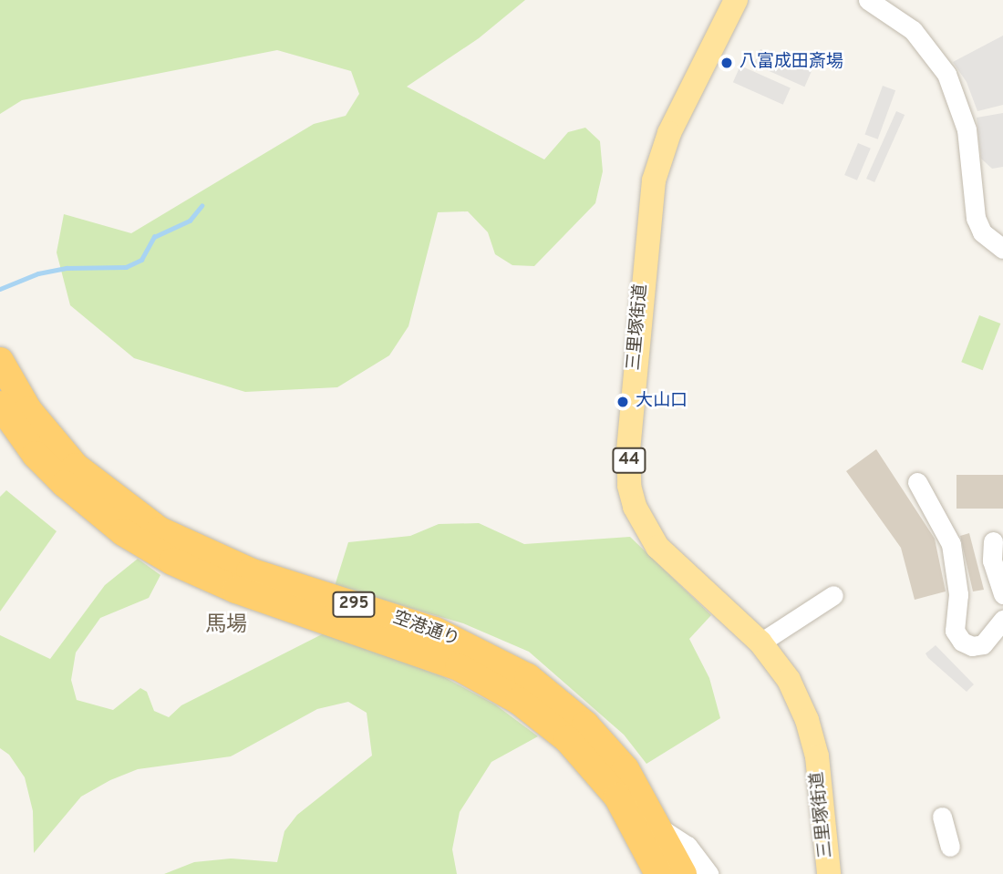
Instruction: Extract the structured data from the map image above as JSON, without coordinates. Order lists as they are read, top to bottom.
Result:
{
  "streets": {
    "highway": ["295", "空港通り"],
    "main road": ["三里塚街道", "44"]
  },
  "districts": ["馬場"],
  "places": ["八富成田斎場", "大山口"]
}
